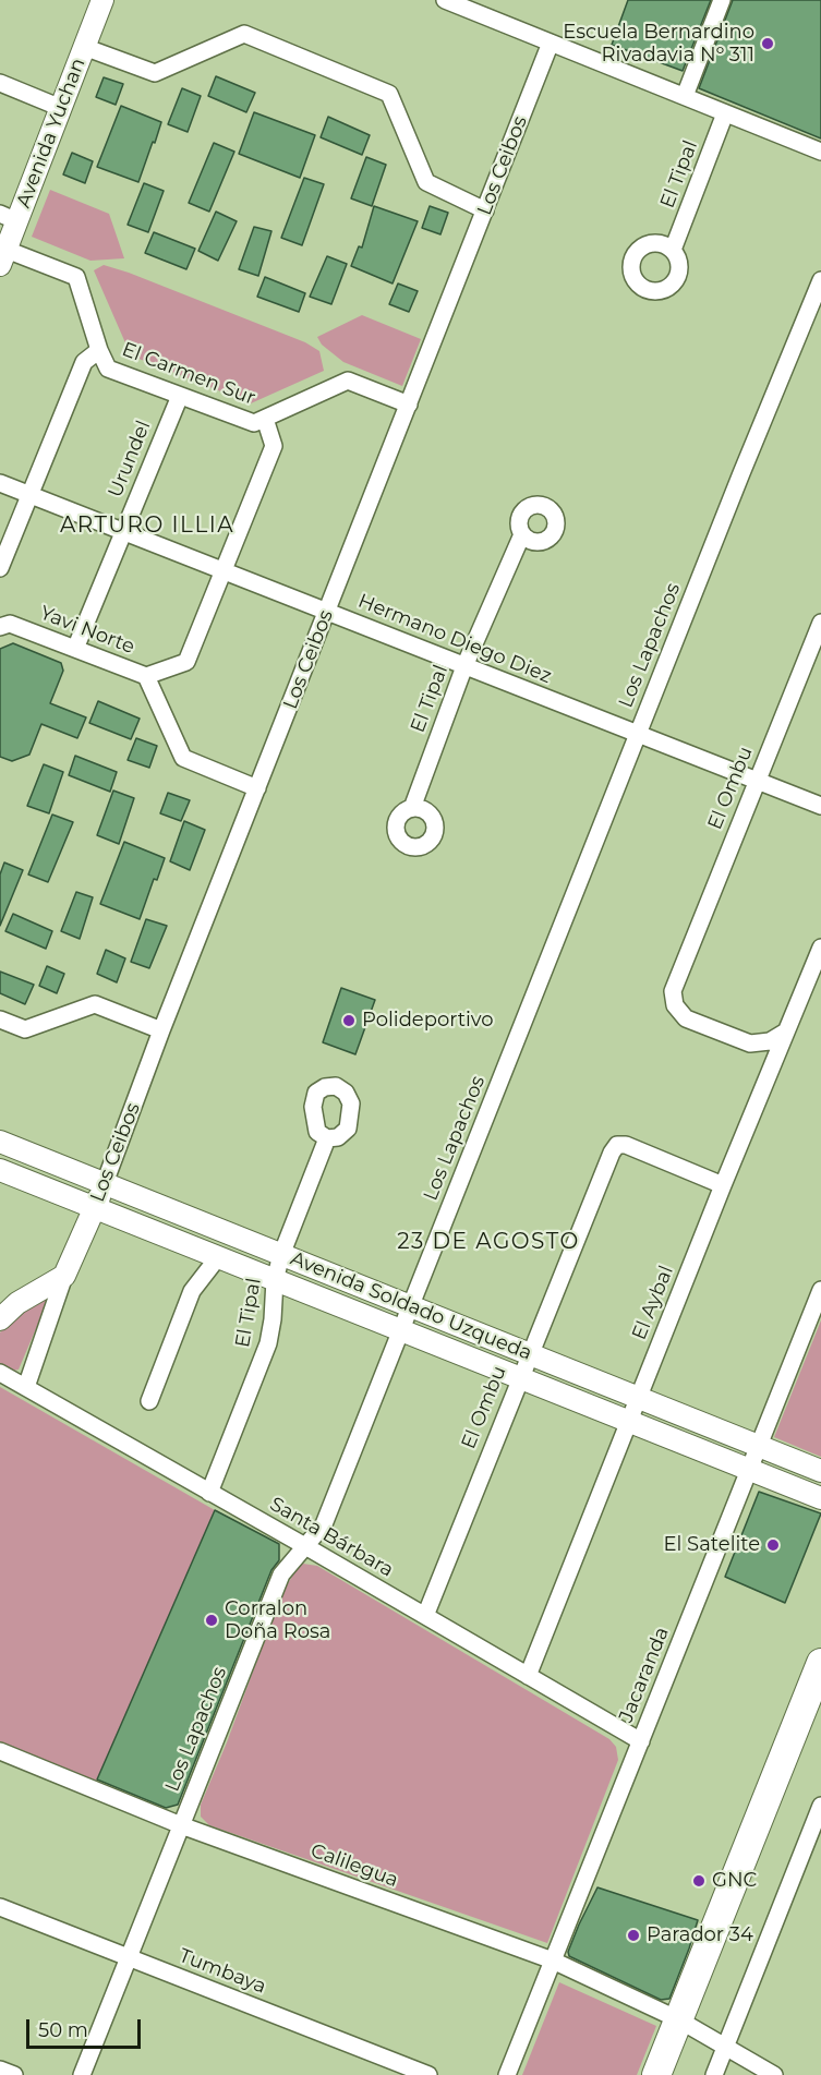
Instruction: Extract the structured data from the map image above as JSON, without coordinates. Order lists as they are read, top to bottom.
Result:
{
  "streets": {
    "street": [
      "Avenida Yuchan",
      "Los Ceibos",
      "El Tipal",
      "El Carmen Sur",
      "Urundel",
      "Yavi Norte",
      "Hermano Diego Diez",
      "Los Lapachos",
      "El Ombu",
      "El Aybal",
      "Avenida Soldado Uzqueda",
      "Santa Bárbara",
      "Jacaranda",
      "Calilegua",
      "Tumbaya"
    ]
  },
  "crossings": [
    ["Avenida Yuchan", "El Carmen Sur"],
    ["Los Ceibos", "El Carmen Sur"],
    ["Los Ceibos", "Yavi Norte"],
    ["Los Ceibos", "Hermano Diego Diez"],
    ["Los Ceibos", "Avenida Soldado Uzqueda"],
    ["Los Ceibos", "Santa Bárbara"],
    ["El Tipal", "Hermano Diego Diez"],
    ["El Tipal", "Avenida Soldado Uzqueda"],
    ["El Tipal", "Santa Bárbara"],
    ["El Carmen Sur", "Urundel"],
    ["Urundel", "Yavi Norte"],
    ["Urundel", "Hermano Diego Diez"],
    ["Hermano Diego Diez", "Los Lapachos"],
    ["Hermano Diego Diez", "El Ombu"],
    ["Los Lapachos", "Avenida Soldado Uzqueda"],
    ["Los Lapachos", "Santa Bárbara"],
    ["Los Lapachos", "Calilegua"],
    ["Los Lapachos", "Tumbaya"],
    ["El Ombu", "El Aybal"],
    ["El Ombu", "Avenida Soldado Uzqueda"],
    ["El Ombu", "Santa Bárbara"],
    ["El Aybal", "Avenida Soldado Uzqueda"],
    ["El Aybal", "Santa Bárbara"],
    ["Avenida Soldado Uzqueda", "Jacaranda"],
    ["Santa Bárbara", "Jacaranda"],
    ["Jacaranda", "Calilegua"]
  ],
  "districts": ["ARTURO ILLIA", "23 DE AGOSTO"],
  "places": [
    "Escuela Bernardino Rivadavia Nº 311",
    "Polideportivo",
    "El Satelite",
    "Corralon Doña Rosa",
    "GNC",
    "Parador 34"
  ],
  "scale_bar": "50 m"
}
